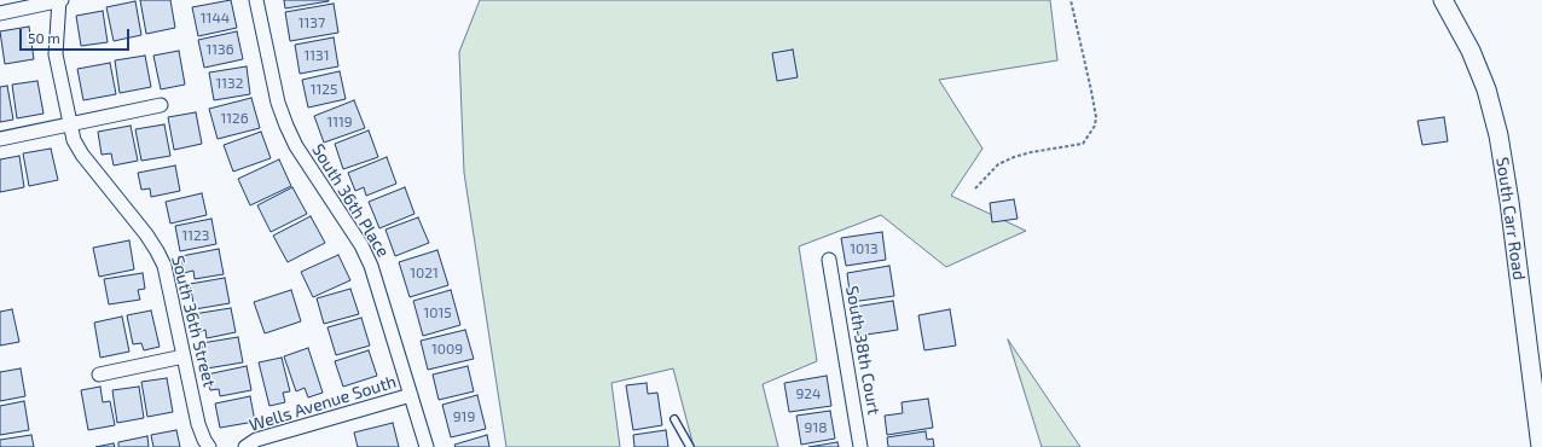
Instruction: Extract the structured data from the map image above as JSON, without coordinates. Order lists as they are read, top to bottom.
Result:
{
  "streets": {
    "main road": ["South Carr Road"],
    "street": [
      "South 36th Place",
      "South 36th Street",
      "South 38th Court",
      "Wells Avenue South"
    ]
  },
  "crossings": [
    ["South 36th Place", "Wells Avenue South"]
  ],
  "house_numbers": [
    "1144",
    "1137",
    "1136",
    "1131",
    "1132",
    "1125",
    "1126",
    "1119",
    "1123",
    "1013",
    "1021",
    "1015",
    "1009",
    "924",
    "919",
    "918"
  ],
  "scale_bar": "50 m"
}
